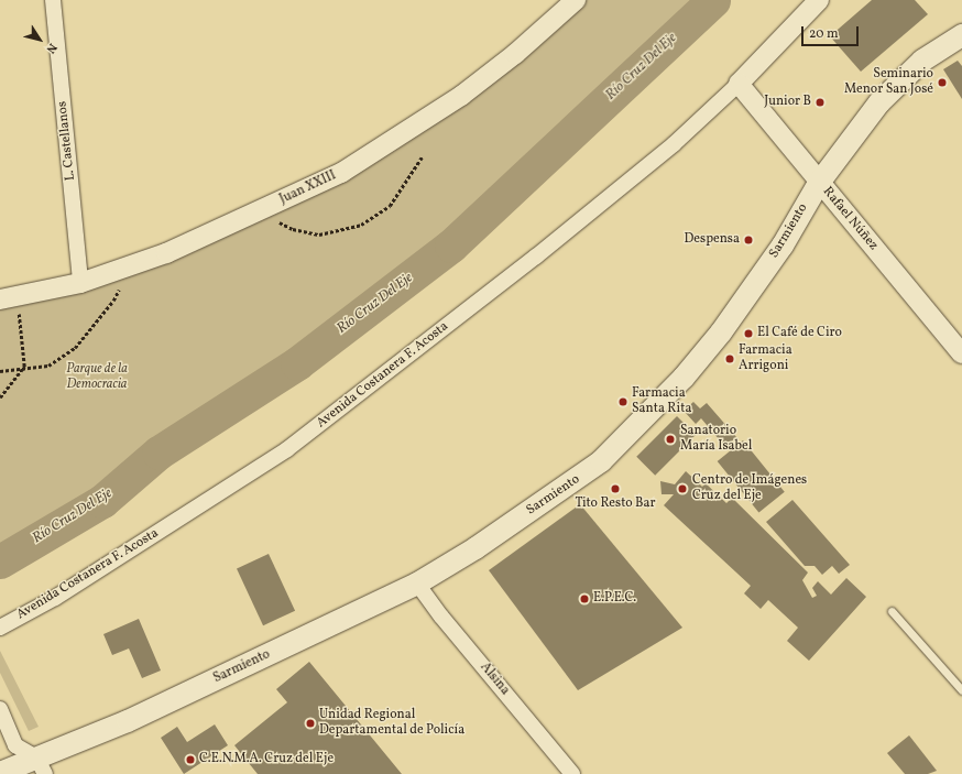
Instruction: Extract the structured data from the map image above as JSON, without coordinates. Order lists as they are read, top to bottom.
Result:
{
  "streets": {
    "main road": ["Sarmiento"],
    "street": [
      "L. Castellanos",
      "Juan XXIII",
      "Rafael Núñez",
      "Avenida Costanera F. Acosta",
      "Alsina"
    ]
  },
  "crossings": [
    ["L. Castellanos", "Juan XXIII"],
    ["Rafael Núñez", "Sarmiento"],
    ["Rafael Núñez", "Avenida Costanera F. Acosta"],
    ["Sarmiento", "Alsina"]
  ],
  "water": ["Río Cruz Del Eje"],
  "parks": ["Parque de la Democracia"],
  "places": [
    "Seminario Menor San José",
    "Junior B",
    "Despensa",
    "El Café de Ciro",
    "Farmacia Arrigoni",
    "Farmacia Santa Rita",
    "Sanatorio María Isabel",
    "Tito Resto Bar",
    "Centro de Imágenes Cruz del Eje",
    "E.P.E.C.",
    "Unidad Regional Departamental de Policía",
    "C.E.N.M.A. Cruz del Eje"
  ],
  "scale_bar": "20 m",
  "north": "bottom right"
}
